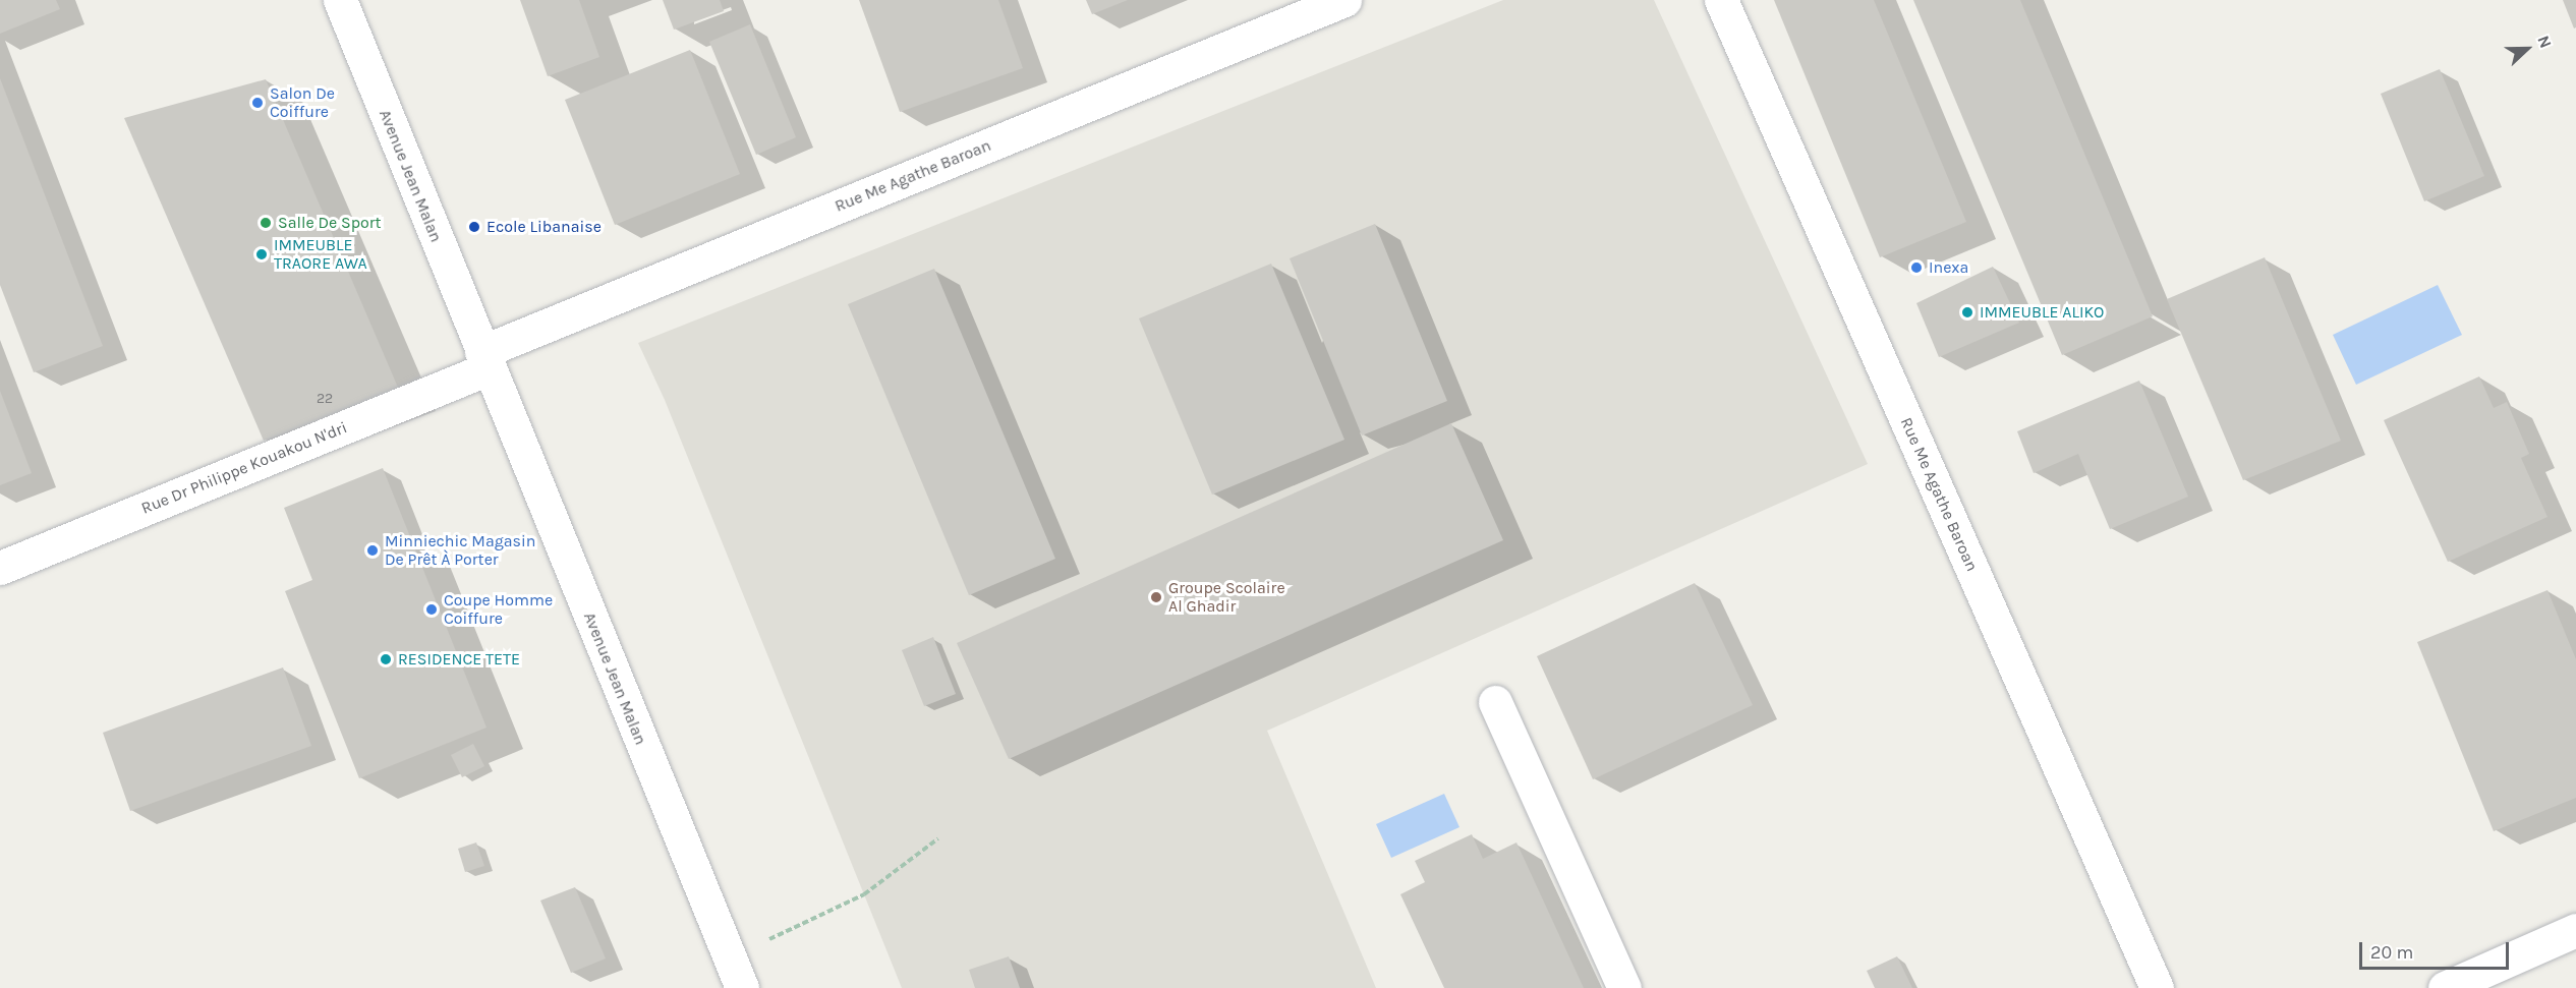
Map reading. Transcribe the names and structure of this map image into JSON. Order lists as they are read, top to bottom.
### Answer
{
  "streets": {
    "street": ["Avenue Jean Malan", "Rue Me Agathe Baroan", "Rue Dr Philippe Kouakou N'dri"]
  },
  "crossings": [
    ["Avenue Jean Malan", "Rue Me Agathe Baroan"],
    ["Avenue Jean Malan", "Rue Dr Philippe Kouakou N'dri"],
    ["Rue Me Agathe Baroan", "Rue Dr Philippe Kouakou N'dri"]
  ],
  "places": [
    "Salon De Coiffure",
    "Salle De Sport",
    "Ecole Libanaise",
    "IMMEUBLE TRAORE AWA",
    "Inexa",
    "IMMEUBLE ALIKO",
    "Minniechic Magasin De Prêt À Porter",
    "Groupe Scolaire Al Ghadir",
    "Coupe Homme Coiffure",
    "RESIDENCE TETE"
  ],
  "house_numbers": ["22"],
  "scale_bar": "20 m",
  "north": "right"
}
